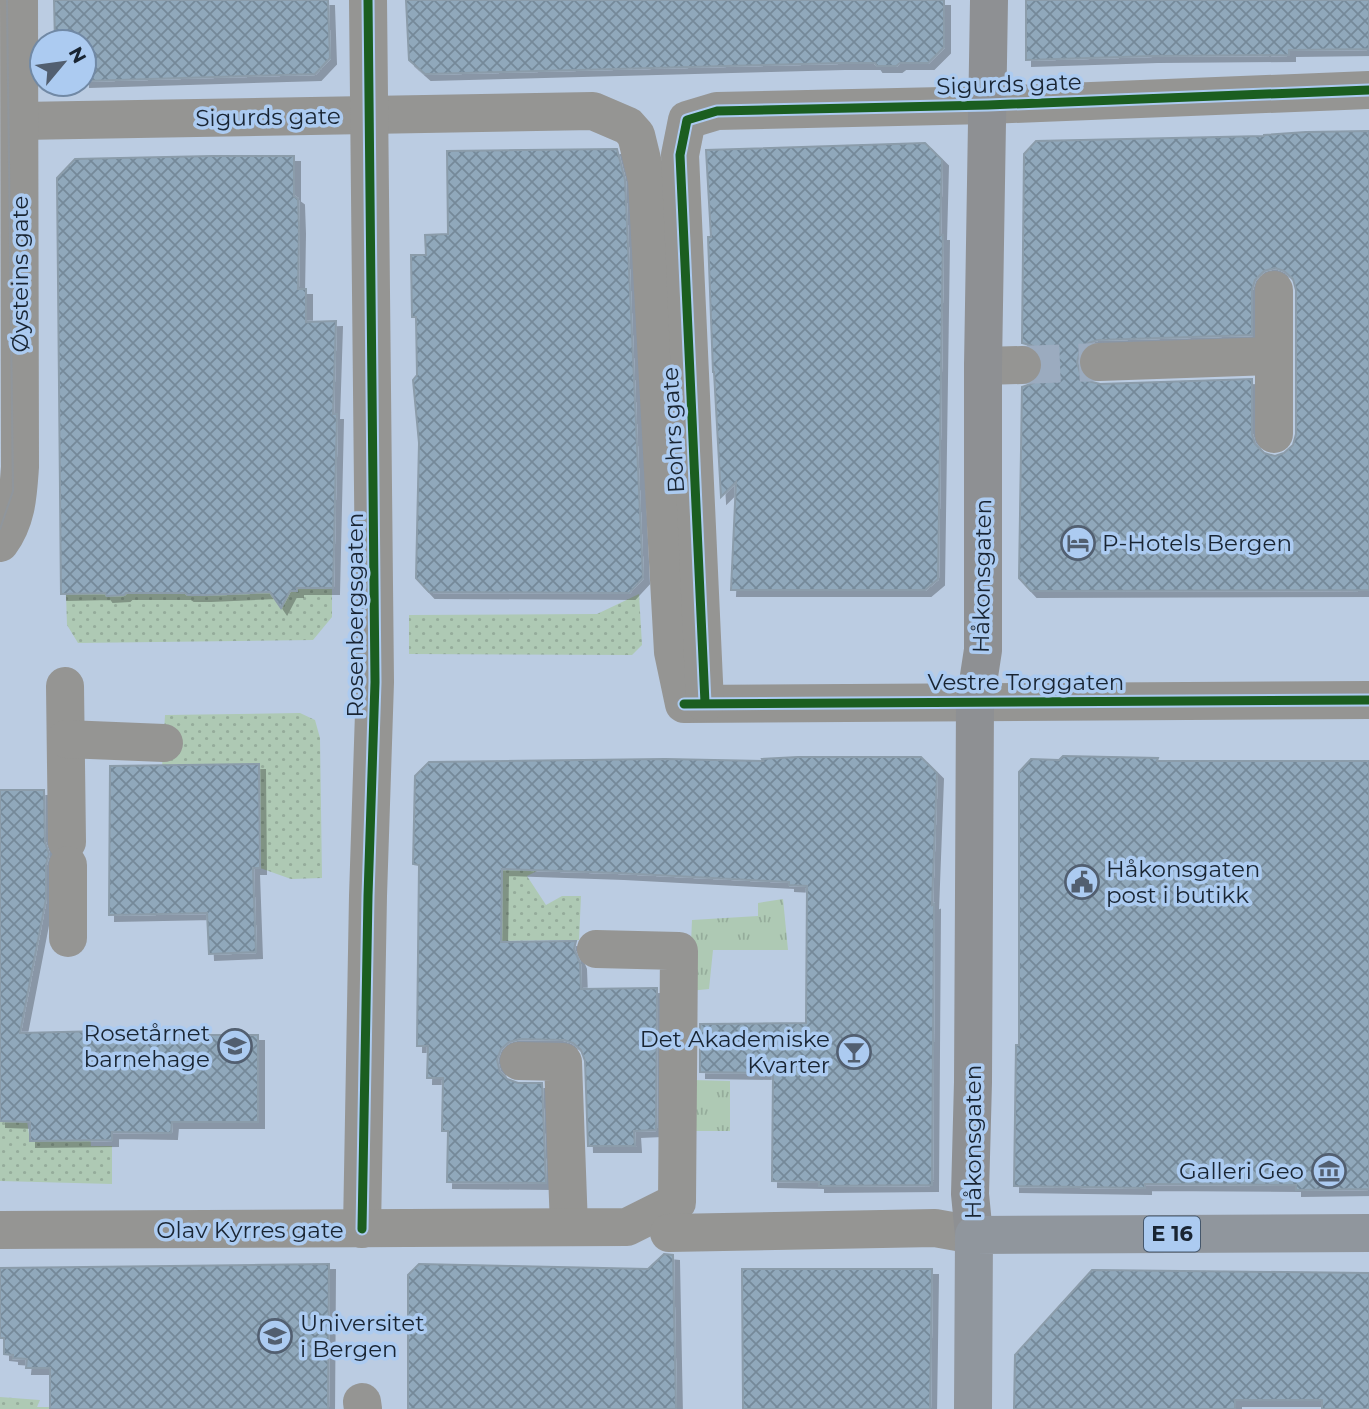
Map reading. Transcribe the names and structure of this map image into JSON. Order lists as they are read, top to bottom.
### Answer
{
  "streets": {
    "highway": ["E 16"],
    "main road": ["Håkonsgaten"],
    "street": [
      "Sigurds gate",
      "Øysteins gate",
      "Bohrs gate",
      "Rosenbergsgaten",
      "Vestre Torggaten",
      "Olav Kyrres gate"
    ]
  },
  "crossings": [
    ["Sigurds gate", "Øysteins gate"],
    ["Sigurds gate", "Bohrs gate"],
    ["Sigurds gate", "Håkonsgaten"],
    ["Sigurds gate", "Rosenbergsgaten"],
    ["Bohrs gate", "Vestre Torggaten"],
    ["Håkonsgaten", "Vestre Torggaten"],
    ["Håkonsgaten", "E 16"],
    ["Rosenbergsgaten", "Olav Kyrres gate"]
  ],
  "places": {
    "hotel": ["P-Hotels Bergen"],
    "public building": ["Håkonsgaten post i butikk"],
    "school or university": ["Rosetårnet barnehage", "Universitet i Bergen"],
    "bar": ["Det Akademiske Kvarter"],
    "museum": ["Galleri Geo"]
  },
  "north": "top right"
}
